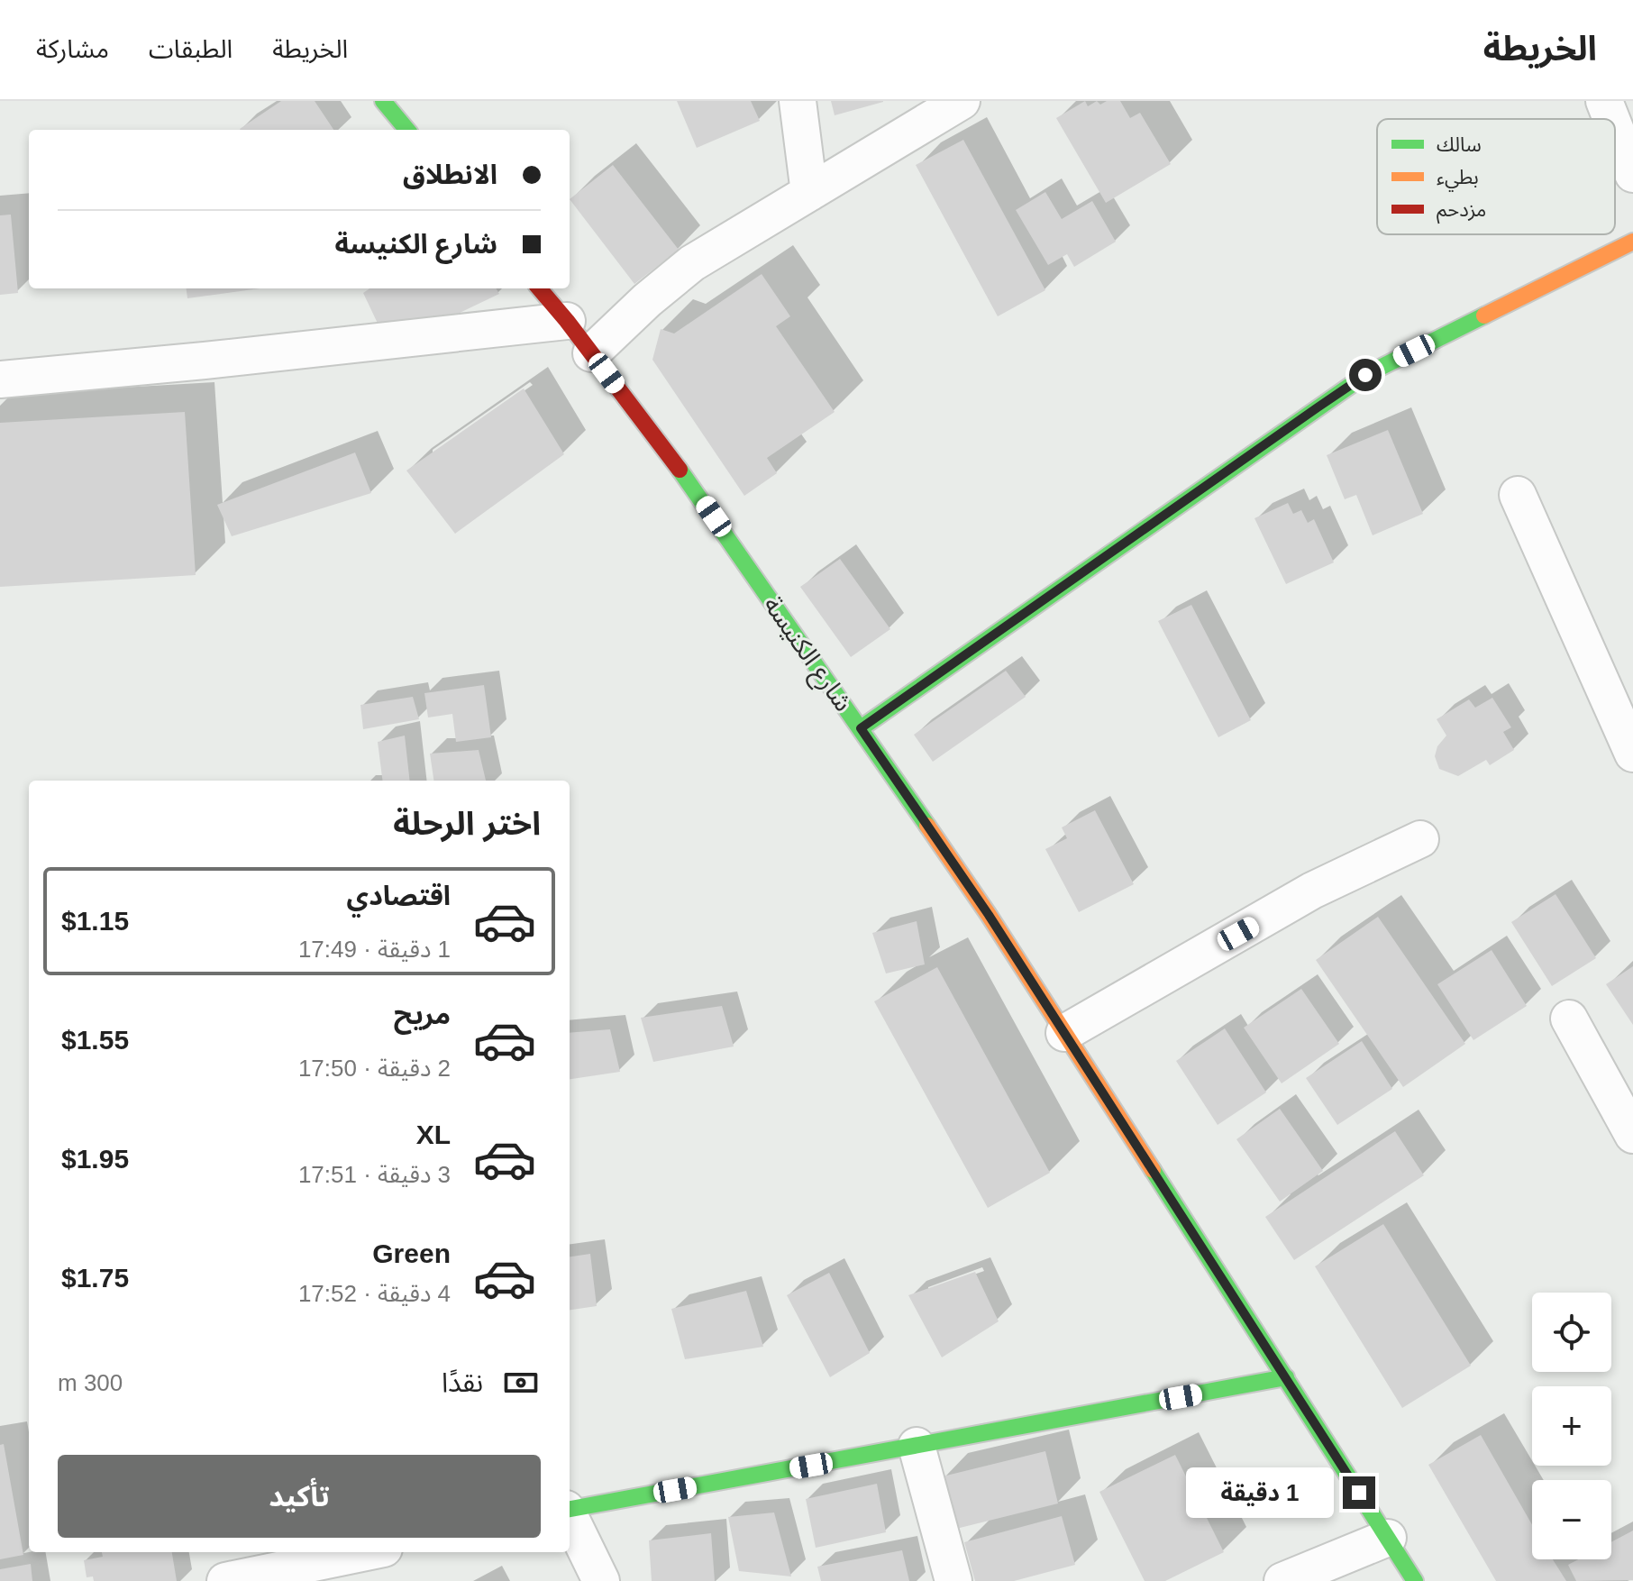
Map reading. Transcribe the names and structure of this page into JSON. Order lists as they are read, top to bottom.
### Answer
{
  "streets": {
    "street": ["شارع الكنيسة"]
  },
  "legend": ["سالك", "بطيء", "مزدحم"],
  "page": {
    "header": "الخريطة",
    "nav": ["الخريطة", "الطبقات", "مشاركة"],
    "banner": ["الانطلاق", "شارع الكنيسة"],
    "heading": "اختر الرحلة",
    "list": [
      {
        "name": "اقتصادي",
        "note": "1 دقيقة · 17:49",
        "value": "$1.15"
      },
      {
        "name": "مريح",
        "note": "2 دقيقة · 17:50",
        "value": "$1.55"
      },
      {
        "name": "XL",
        "note": "3 دقيقة · 17:51",
        "value": "$1.95"
      },
      {
        "name": "Green",
        "note": "4 دقيقة · 17:52",
        "value": "$1.75"
      }
    ],
    "map_buttons": ["+", "−"],
    "pay": ["نقدًا", "300 m"],
    "buttons": "تأكيد",
    "bubble": "1 دقيقة"
  }
}
